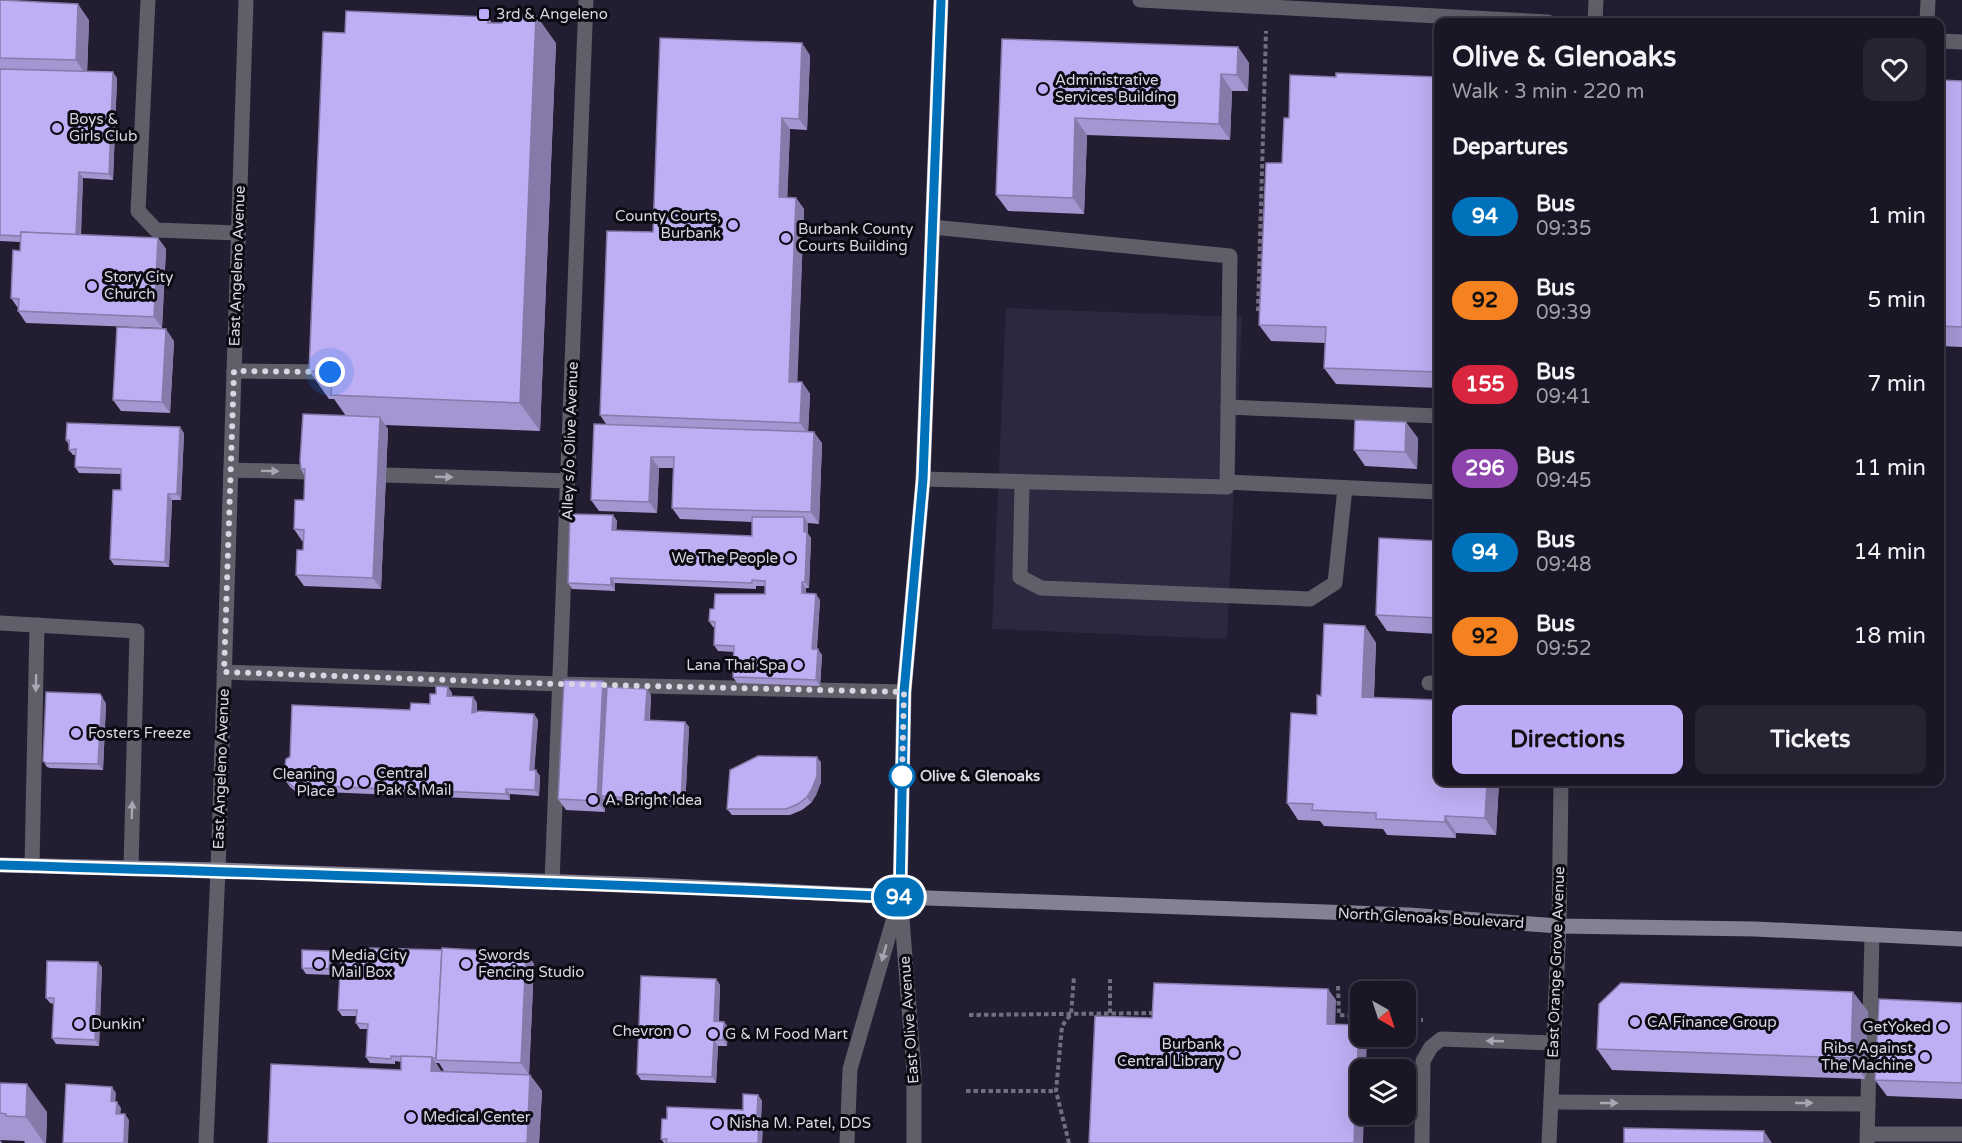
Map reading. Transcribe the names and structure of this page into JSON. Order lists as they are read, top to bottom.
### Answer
{
  "streets": {
    "main road": ["North Glenoaks Boulevard", "East Olive Avenue"],
    "street": ["East Angeleno Avenue", "Alley s/o Olive Avenue", "East Orange Grove Avenue"]
  },
  "crossings": [
    ["East Angeleno Avenue", "North Glenoaks Boulevard"],
    ["Alley s/o Olive Avenue", "North Glenoaks Boulevard"],
    ["North Glenoaks Boulevard", "East Orange Grove Avenue"],
    ["North Glenoaks Boulevard", "East Olive Avenue"]
  ],
  "places": {
    "transit": ["3rd & Angeleno"],
    "other": [
      "Administrative Services Building",
      "Boys & Girls Club",
      "County Courts, Burbank",
      "Burbank County Courts Building",
      "Story City Church",
      "We The People",
      "Lana Thai Spa",
      "Fosters Freeze",
      "Olive & Glenoaks",
      "Central Pak & Mail",
      "Cleaning Place",
      "A. Bright Idea",
      "Media City Mail Box",
      "Swords Fencing Studio",
      "CA Finance Group",
      "Dunkin'",
      "GetYoked",
      "Chevron",
      "G & M Food Mart",
      "Burbank Central Library",
      "Ribs Against The Machine",
      "Medical Center",
      "Nisha M. Patel, DDS"
    ]
  },
  "lines": ["bus line 94"],
  "north": "bottom right",
  "page": {
    "on_map": "94",
    "heading": [
      ["Olive & Glenoaks", "Walk · 3 min · 220 m"],
      "Departures"
    ],
    "list": [
      {
        "mark": "94",
        "name": "Bus",
        "note": "09:35",
        "value": "1 min"
      },
      {
        "mark": "92",
        "name": "Bus",
        "note": "09:39",
        "value": "5 min"
      },
      {
        "mark": "155",
        "name": "Bus",
        "note": "09:41",
        "value": "7 min"
      },
      {
        "mark": "296",
        "name": "Bus",
        "note": "09:45",
        "value": "11 min"
      },
      {
        "mark": "94",
        "name": "Bus",
        "note": "09:48",
        "value": "14 min"
      },
      {
        "mark": "92",
        "name": "Bus",
        "note": "09:52",
        "value": "18 min"
      }
    ],
    "buttons": ["Directions", "Tickets"]
  }
}
